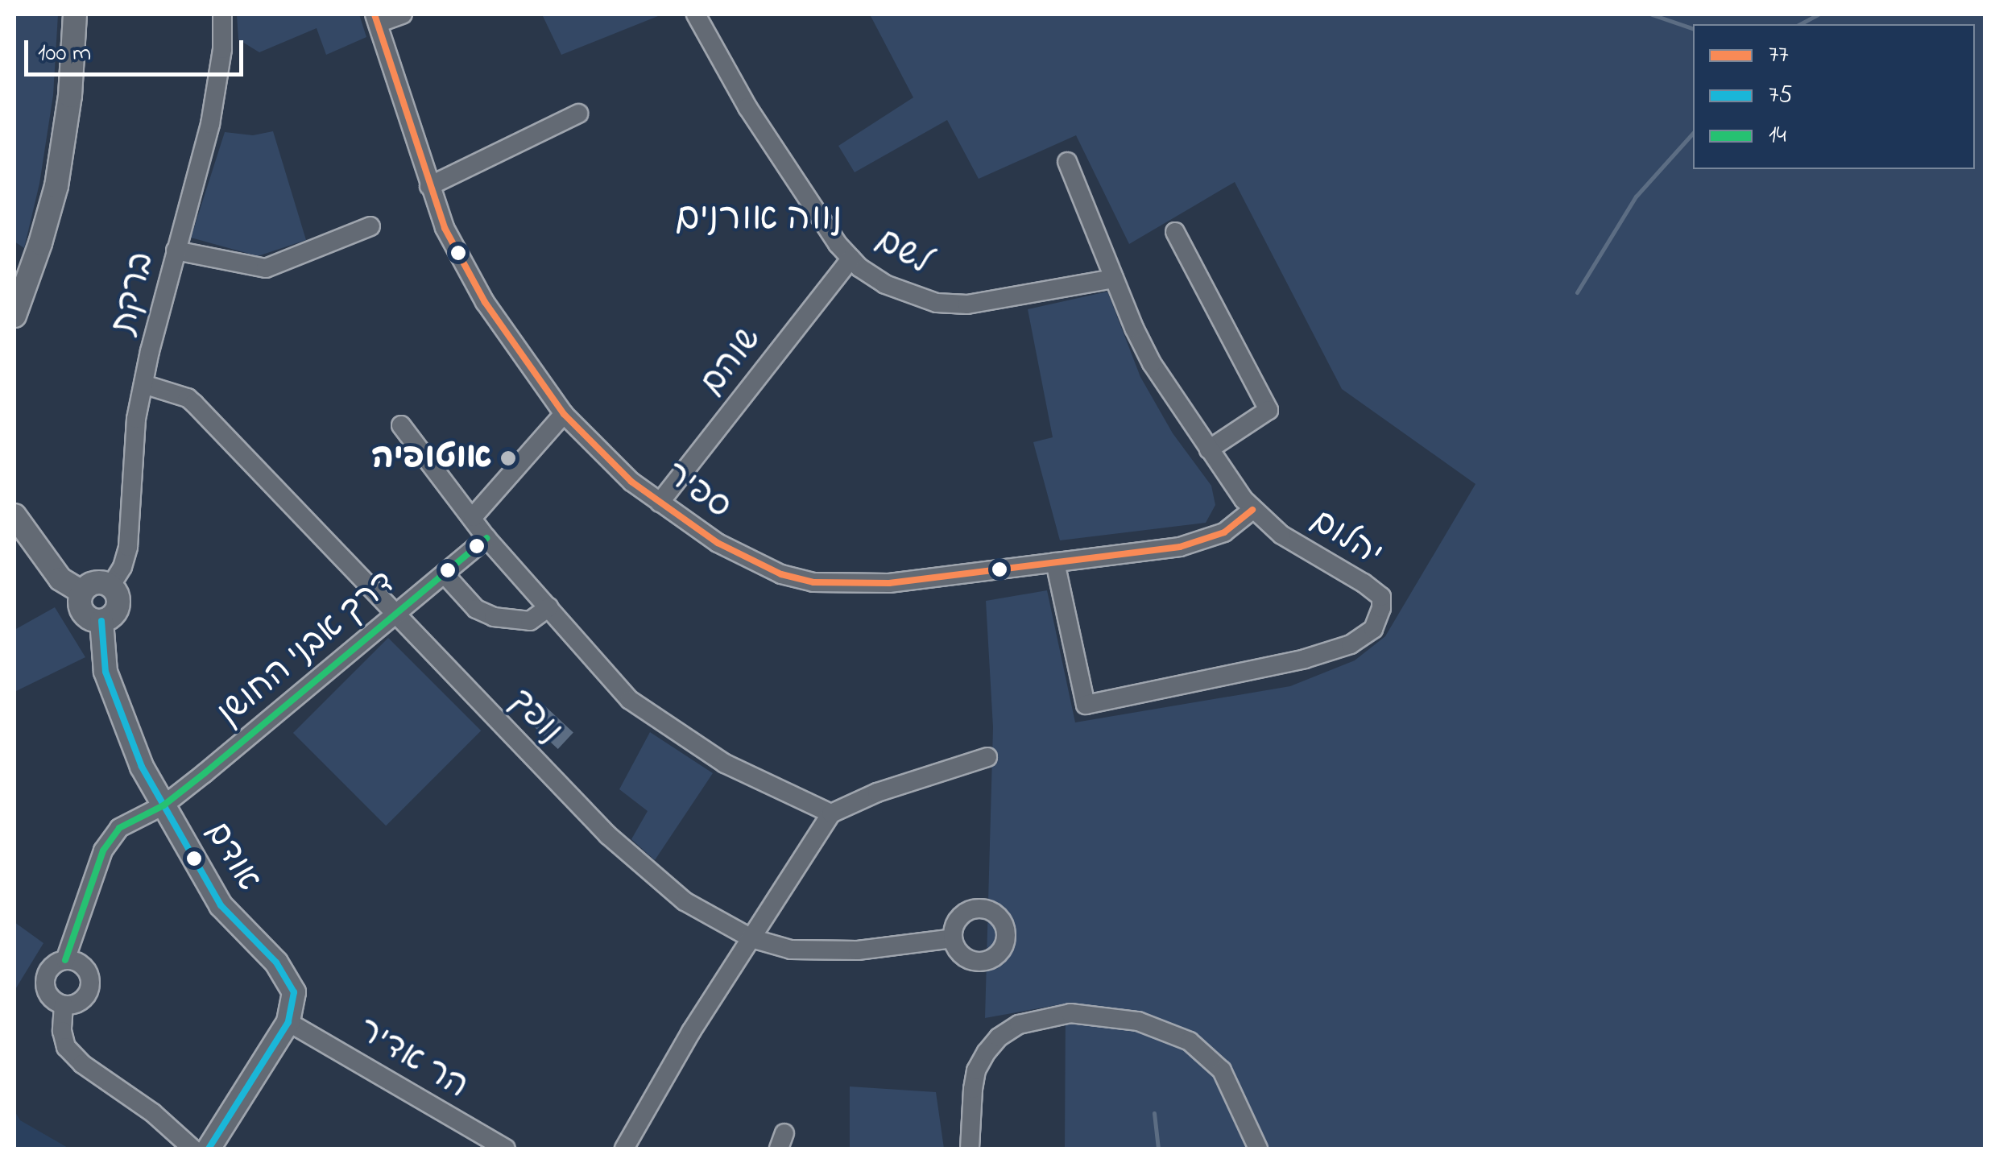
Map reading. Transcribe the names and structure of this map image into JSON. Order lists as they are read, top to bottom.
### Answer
{
  "streets": {
    "street": [
      "לשם",
      "ברקת",
      "שוהם",
      "ספיר",
      "יהלום",
      "דרך אבני החושן",
      "נופך",
      "אודם",
      "הר אדיר"
    ]
  },
  "crossings": [
    ["לשם", "שוהם"],
    ["לשם", "יהלום"],
    ["ברקת", "נופך"],
    ["ברקת", "אודם"],
    ["שוהם", "ספיר"],
    ["ספיר", "יהלום"],
    ["דרך אבני החושן", "נופך"],
    ["דרך אבני החושן", "אודם"],
    ["אודם", "הר אדיר"]
  ],
  "districts": ["נווה אורנים"],
  "places": ["אוטופיה"],
  "lines": ["transit line 77", "transit line 14", "transit line 75"],
  "legend": ["77", "75", "14"],
  "scale_bar": "100 m"
}
